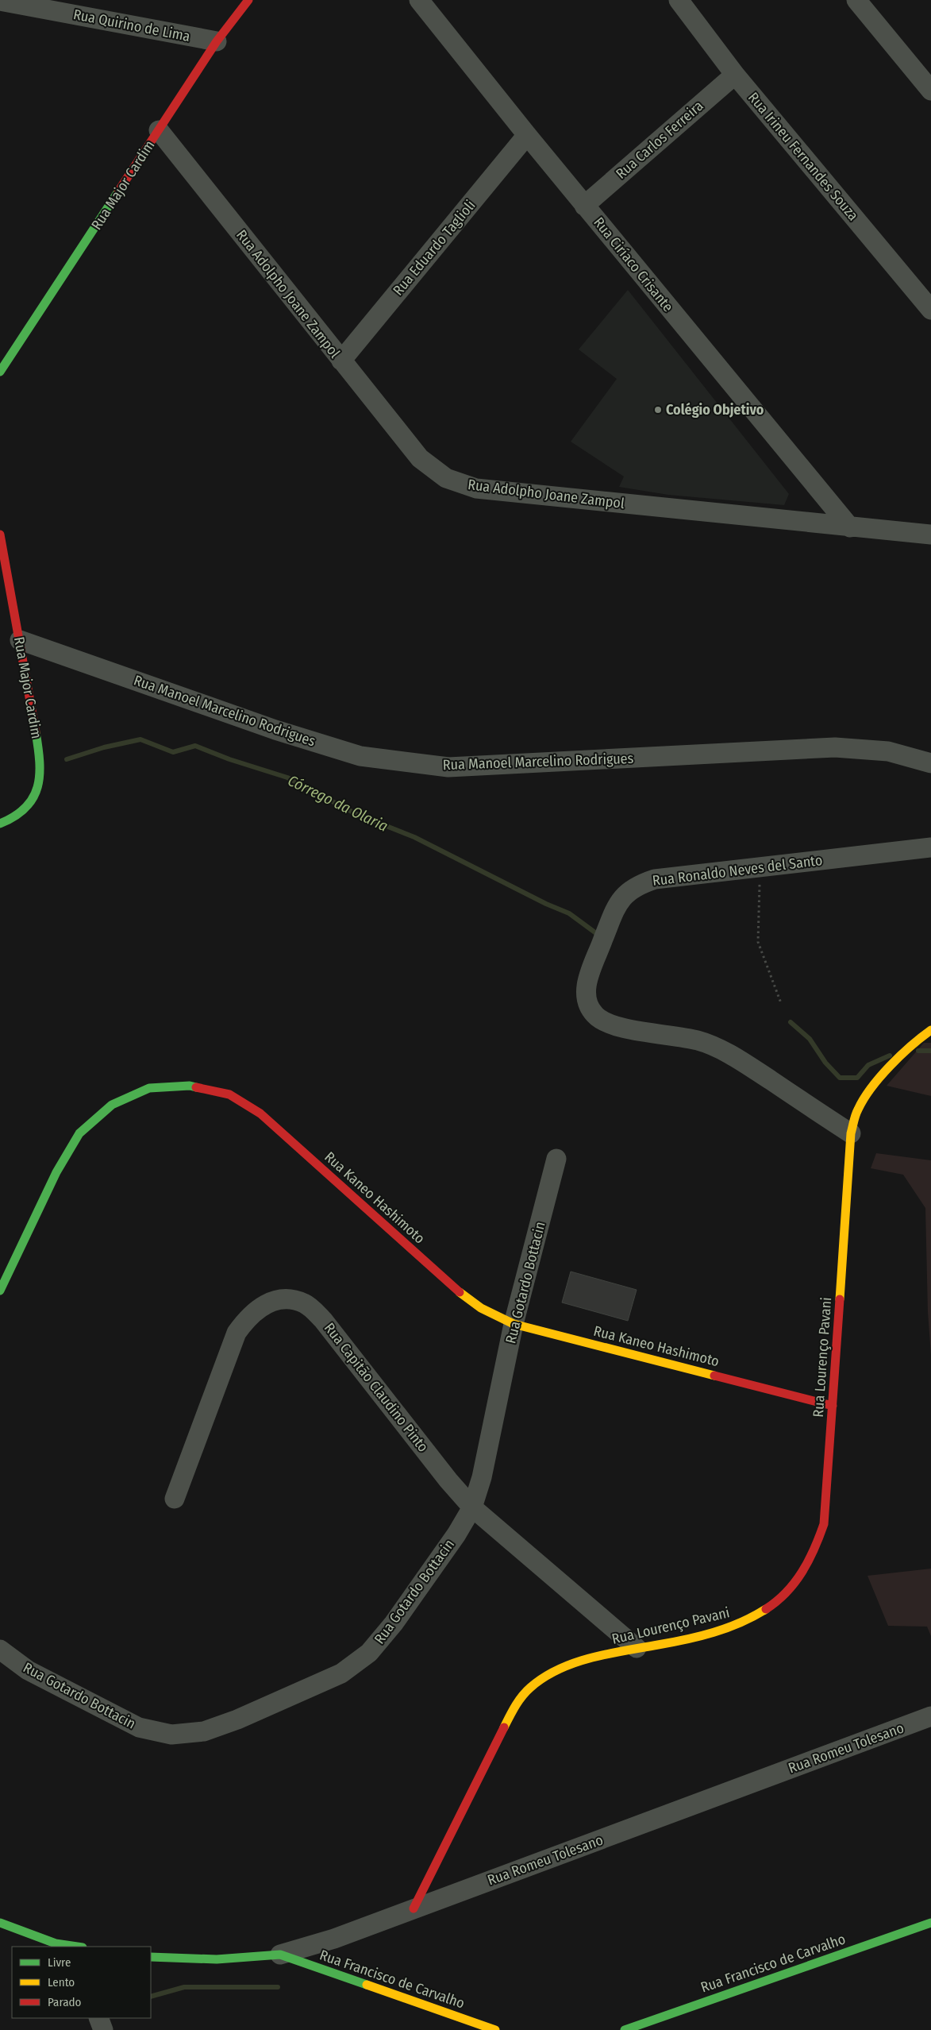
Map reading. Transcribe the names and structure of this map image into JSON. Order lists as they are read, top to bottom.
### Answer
{
  "streets": {
    "street": [
      "Rua Quirino de Lima",
      "Rua Carlos Ferreira",
      "Rua Irineu Fernandes Souza",
      "Rua Major Cardim",
      "Rua Eduardo Taglioli",
      "Rua Ciríaco Crisante",
      "Rua Adolpho Joane Zampol",
      "Rua Manoel Marcelino Rodrigues",
      "Rua Ronaldo Neves del Santo",
      "Rua Kaneo Hashimoto",
      "Rua Gotardo Bottacin",
      "Rua Lourenço Pavani",
      "Rua Capitão Claudino Pinto",
      "Rua Romeu Tolesano",
      "Rua Francisco de Carvalho"
    ]
  },
  "crossings": [
    ["Rua Quirino de Lima", "Rua Major Cardim"],
    ["Rua Carlos Ferreira", "Rua Irineu Fernandes Souza"],
    ["Rua Carlos Ferreira", "Rua Ciríaco Crisante"],
    ["Rua Major Cardim", "Rua Adolpho Joane Zampol"],
    ["Rua Major Cardim", "Rua Manoel Marcelino Rodrigues"],
    ["Rua Eduardo Taglioli", "Rua Ciríaco Crisante"],
    ["Rua Eduardo Taglioli", "Rua Adolpho Joane Zampol"],
    ["Rua Ciríaco Crisante", "Rua Adolpho Joane Zampol"],
    ["Rua Ronaldo Neves del Santo", "Rua Lourenço Pavani"],
    ["Rua Kaneo Hashimoto", "Rua Gotardo Bottacin"],
    ["Rua Kaneo Hashimoto", "Rua Lourenço Pavani"],
    ["Rua Gotardo Bottacin", "Rua Capitão Claudino Pinto"],
    ["Rua Lourenço Pavani", "Rua Capitão Claudino Pinto"],
    ["Rua Lourenço Pavani", "Rua Romeu Tolesano"],
    ["Rua Romeu Tolesano", "Rua Francisco de Carvalho"]
  ],
  "water": ["Córrego da Olaria"],
  "places": ["Colégio Objetivo"],
  "legend": ["Livre", "Lento", "Parado"]
}
